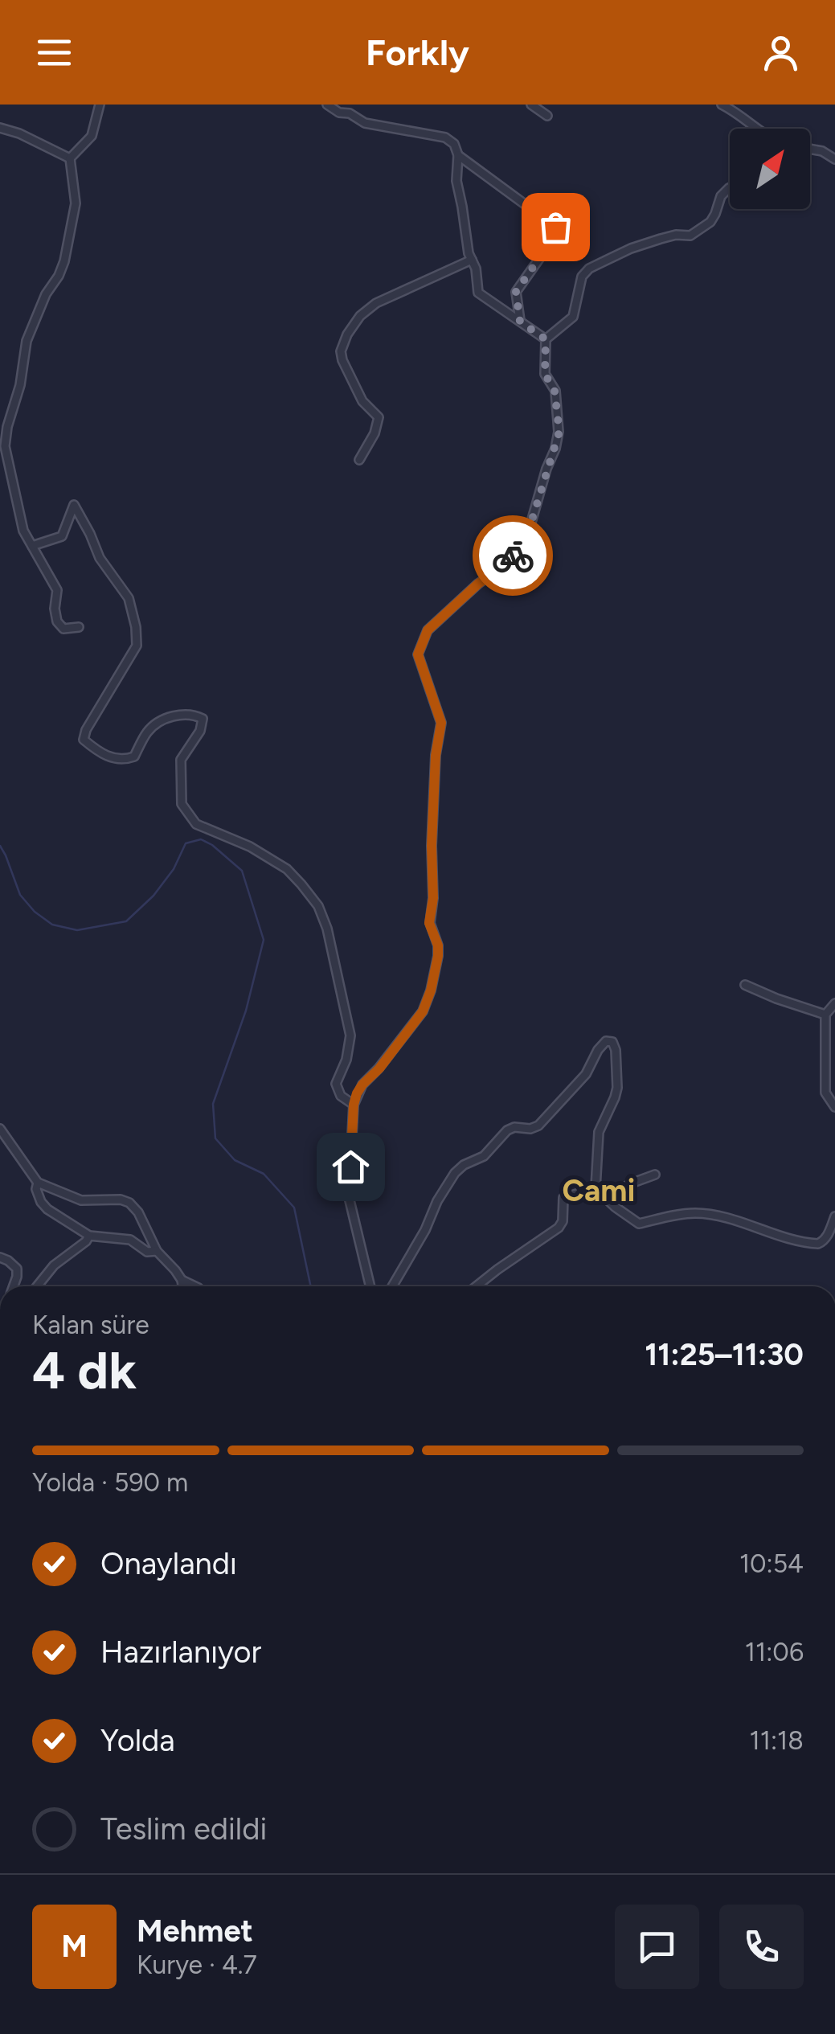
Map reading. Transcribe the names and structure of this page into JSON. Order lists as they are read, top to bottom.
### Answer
{
  "districts": ["Cami"],
  "north": "top right",
  "page": {
    "header": "Forkly",
    "heading": ["4 dk", "Kalan süre", "11:25–11:30"],
    "panel": ["Mehmet", "Kurye · 4.7"],
    "bar": "Yolda · 590 m",
    "list": [
      ["Onaylandı", "10:54"],
      ["Hazırlanıyor", "11:06"],
      ["Yolda", "11:18"],
      "Teslim edildi"
    ],
    "round": "M"
  }
}
